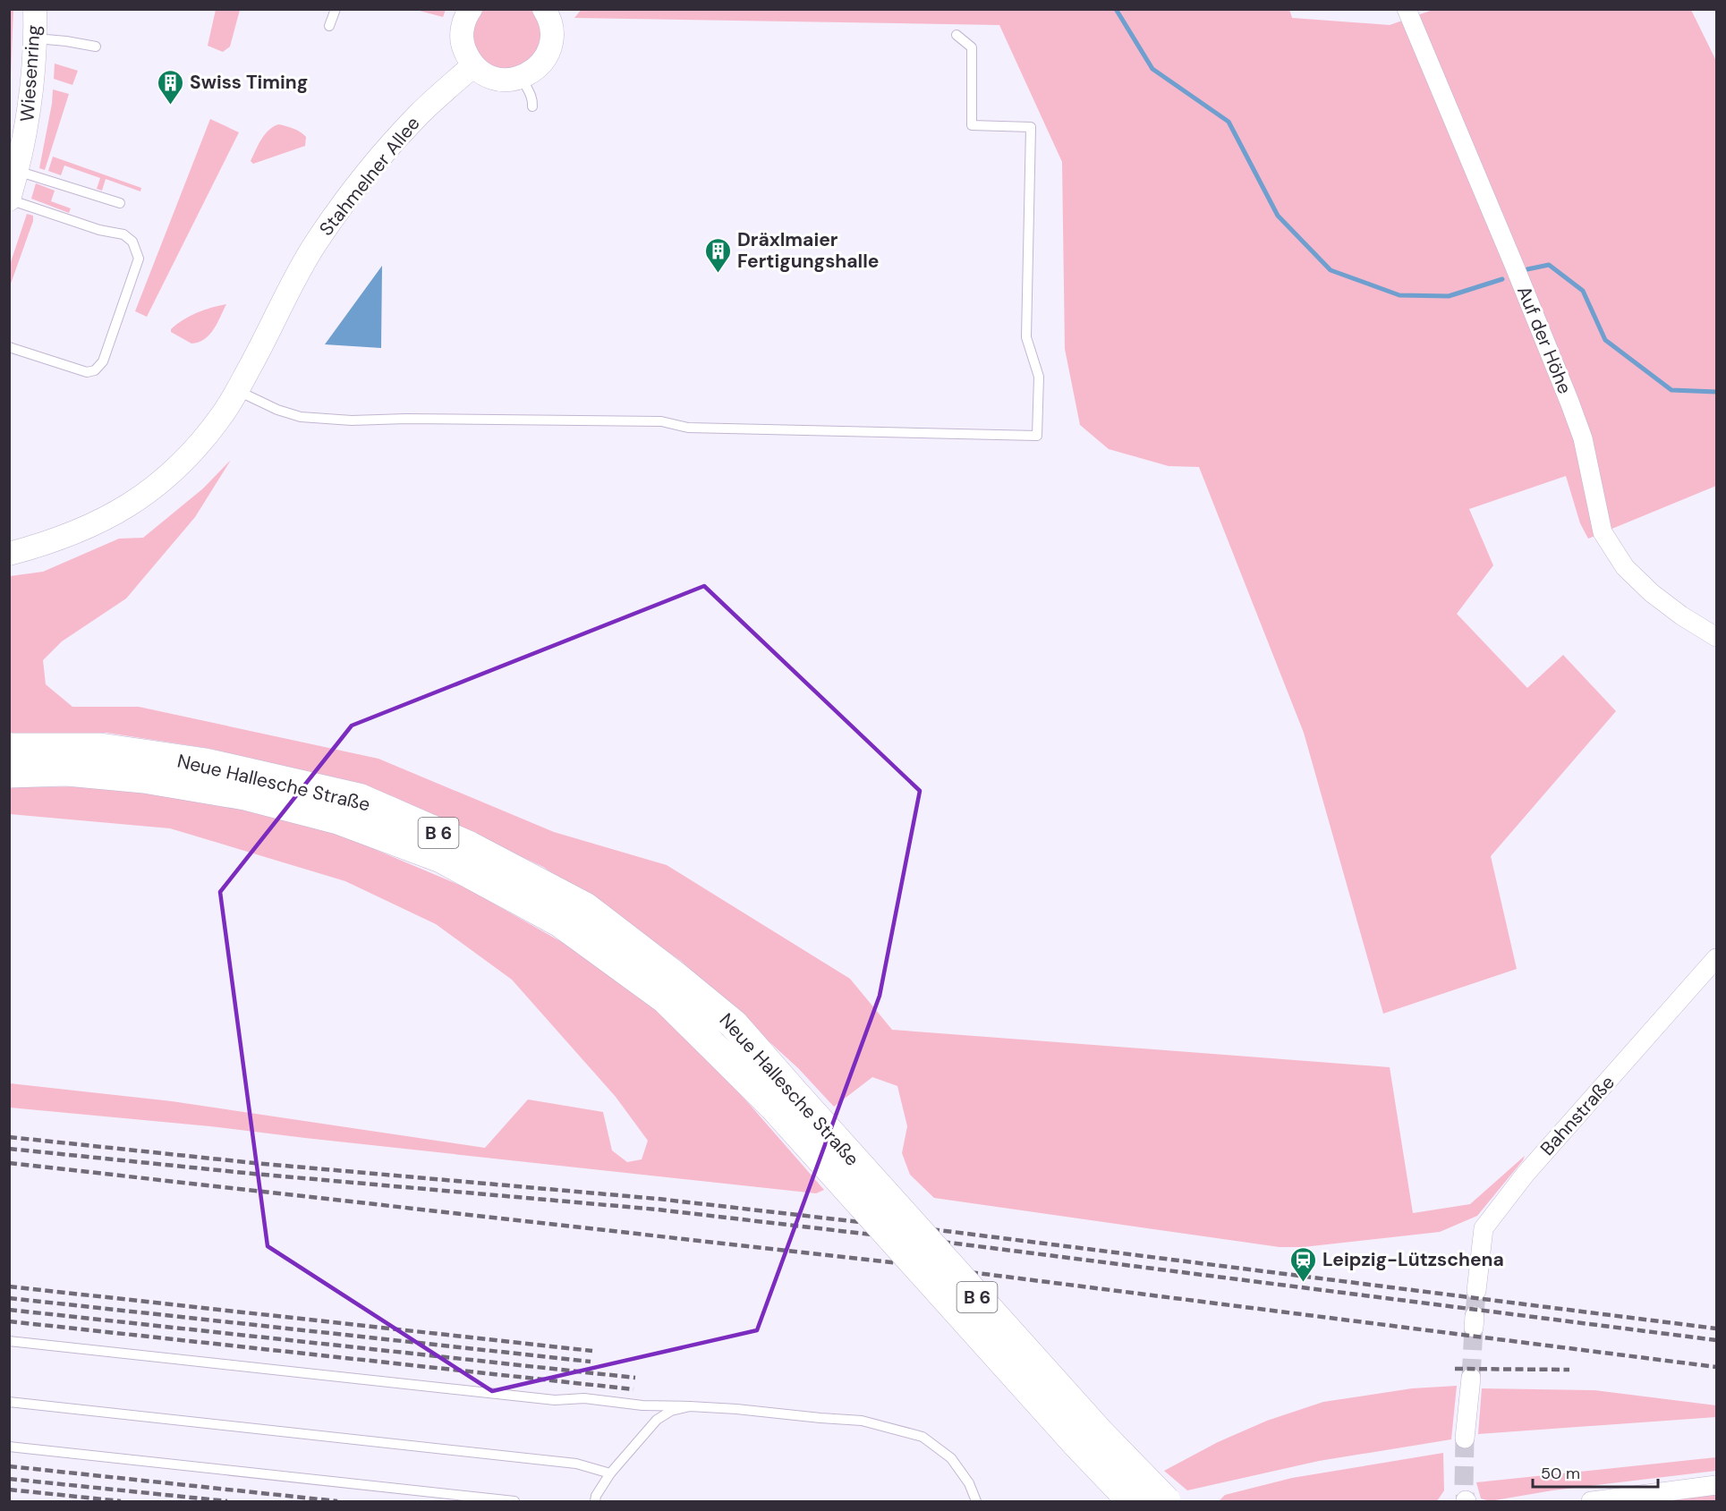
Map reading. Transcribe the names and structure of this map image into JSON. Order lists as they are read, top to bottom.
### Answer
{
  "streets": {
    "main road": ["Neue Hallesche Straße", "B 6"],
    "street": [
      "Wiesenring",
      "Stahmelner Allee",
      "Auf der Höhe",
      "Bahnstraße"
    ]
  },
  "places": {
    "building": ["Swiss Timing", "Dräxlmaier Fertigungshalle"],
    "station": ["Leipzig-Lützschena"]
  },
  "scale_bar": "50 m"
}
